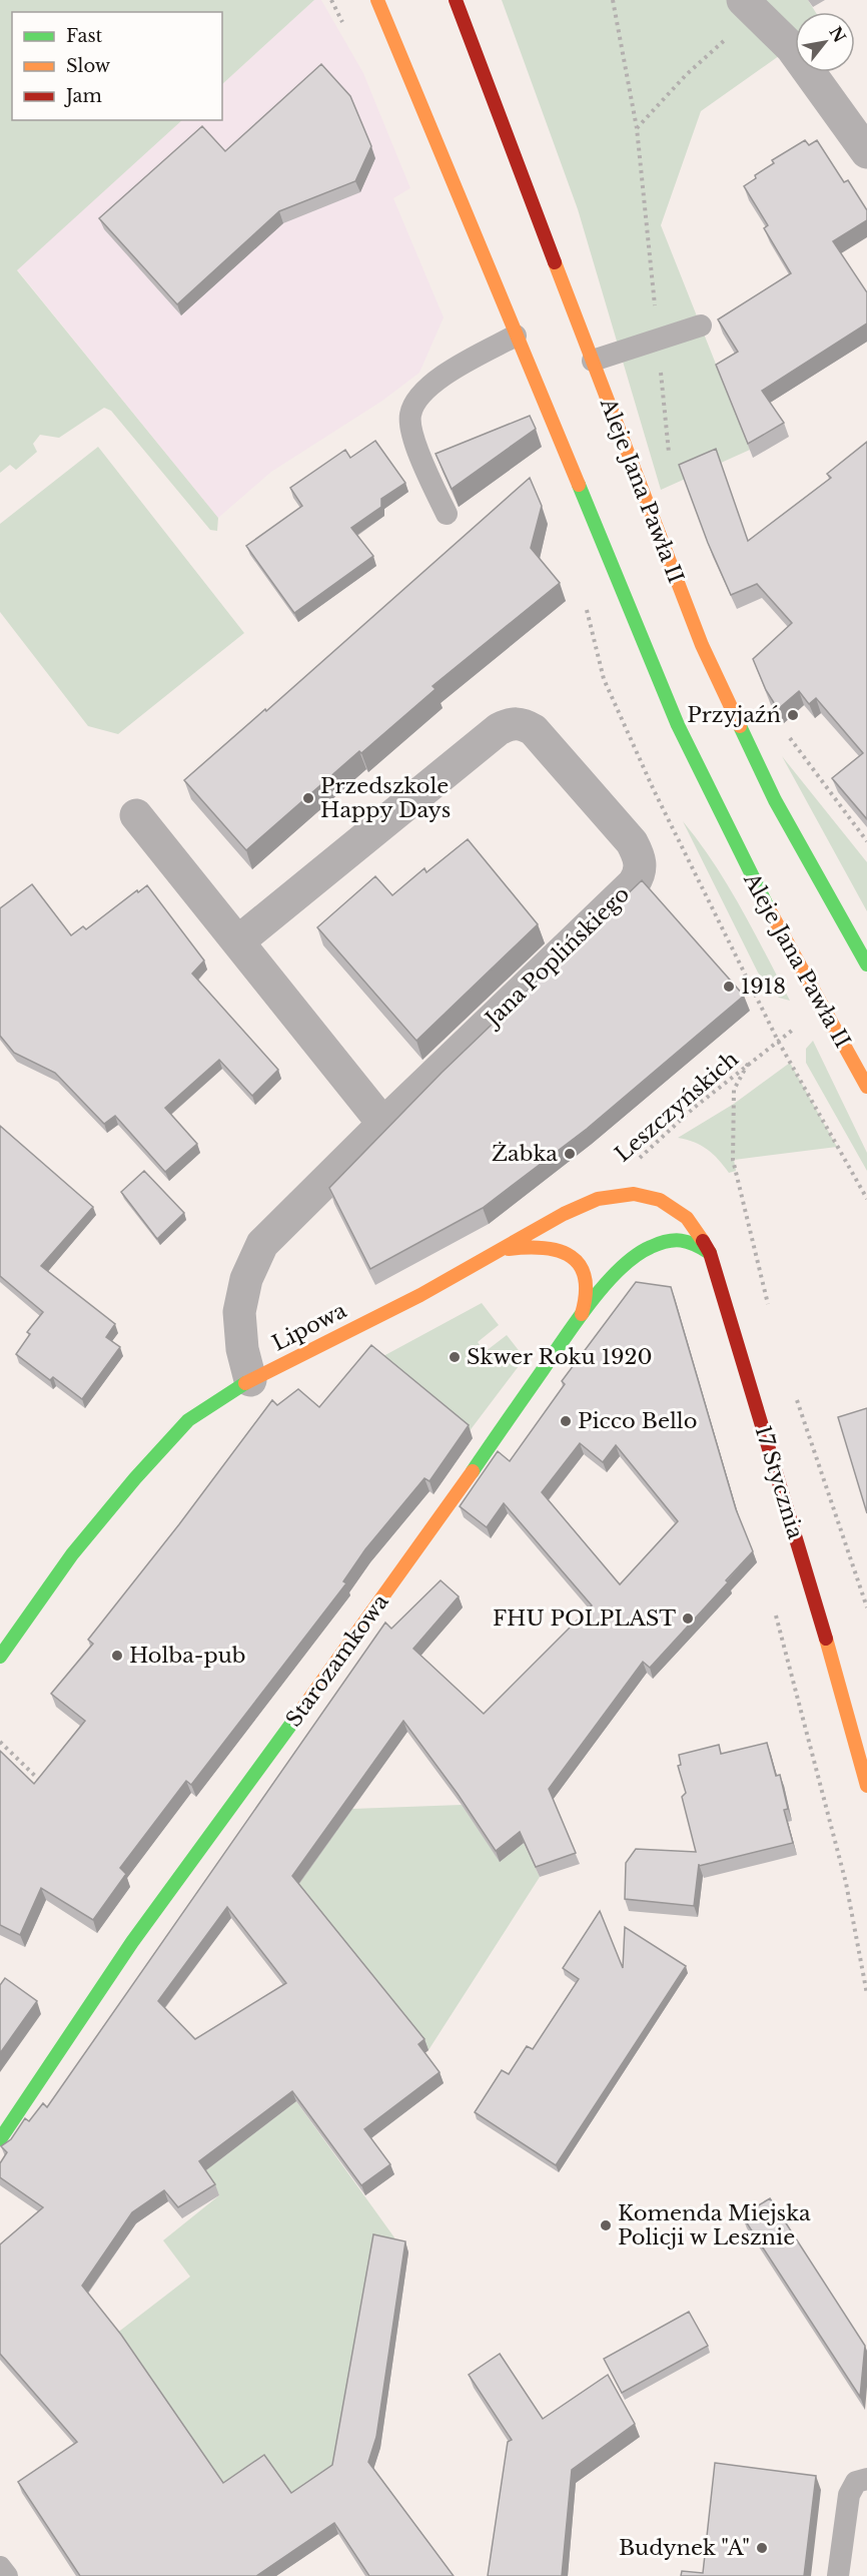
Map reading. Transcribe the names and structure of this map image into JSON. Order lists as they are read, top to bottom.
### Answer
{
  "streets": {
    "street": [
      "Aleje Jana Pawła II",
      "Jana Poplińskiego",
      "Lipowa",
      "17 Stycznia",
      "Starozamkowa"
    ],
    "path": ["Leszczyńskich"]
  },
  "crossings": [
    ["Jana Poplińskiego", "Lipowa"],
    ["Leszczyńskich", "Lipowa"],
    ["Lipowa", "17 Stycznia"],
    ["Lipowa", "Starozamkowa"],
    ["17 Stycznia", "Starozamkowa"]
  ],
  "places": [
    "Przyjaźń",
    "Przedszkole Happy Days",
    "1918",
    "Żabka",
    "Skwer Roku 1920",
    "Picco Bello",
    "FHU POLPLAST",
    "Holba-pub",
    "Komenda Miejska Policji w Lesznie",
    "Budynek \"A\""
  ],
  "legend": ["Fast", "Slow", "Jam"],
  "north": "top right"
}
